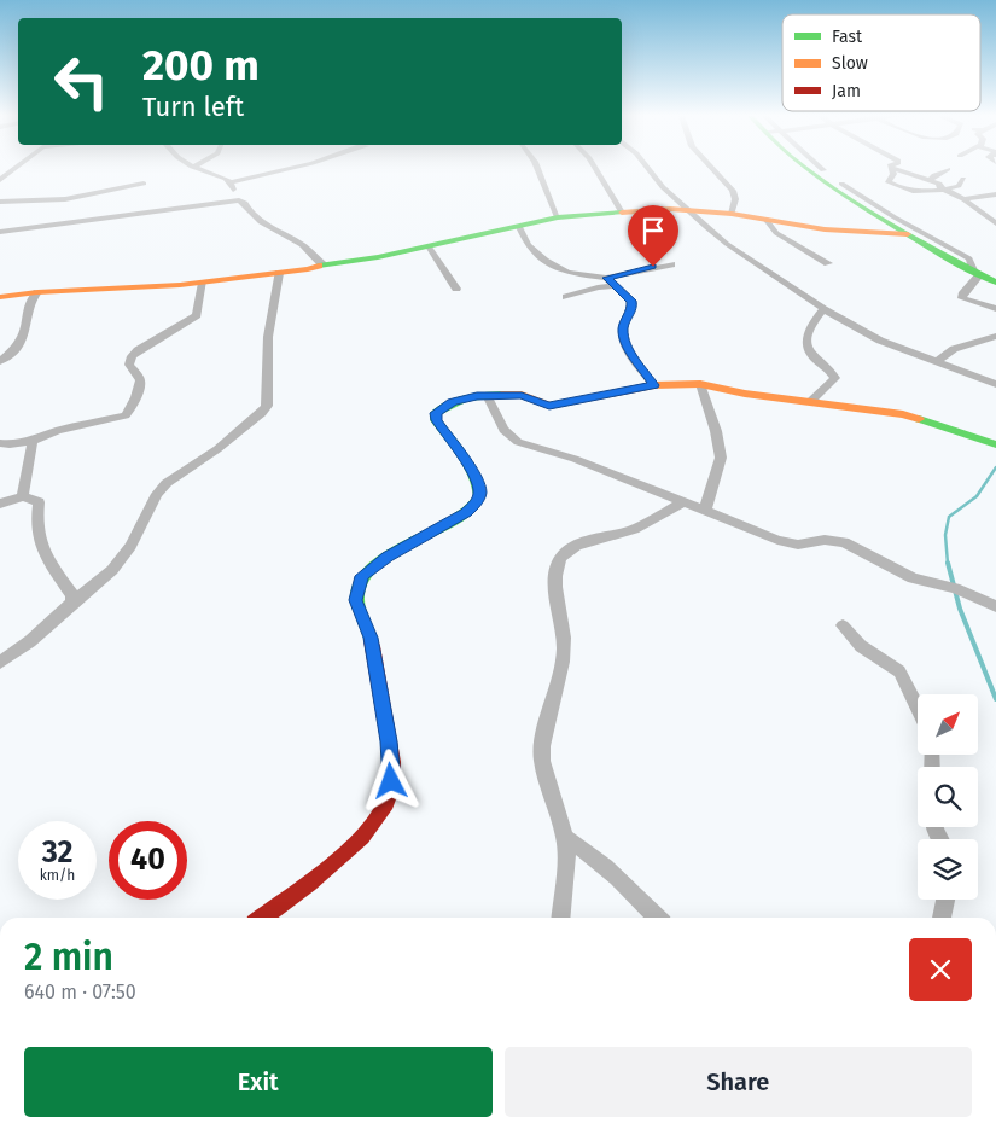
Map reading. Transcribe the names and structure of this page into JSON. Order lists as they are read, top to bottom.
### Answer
{
  "legend": ["Fast", "Slow", "Jam"],
  "north": "top right",
  "page": {
    "turn": ["200 m", "Turn left"],
    "speed": "32 km/h",
    "limit": "40",
    "heading": ["2 min", "640 m · 07:50"],
    "buttons": ["Exit", "Share"]
  }
}
